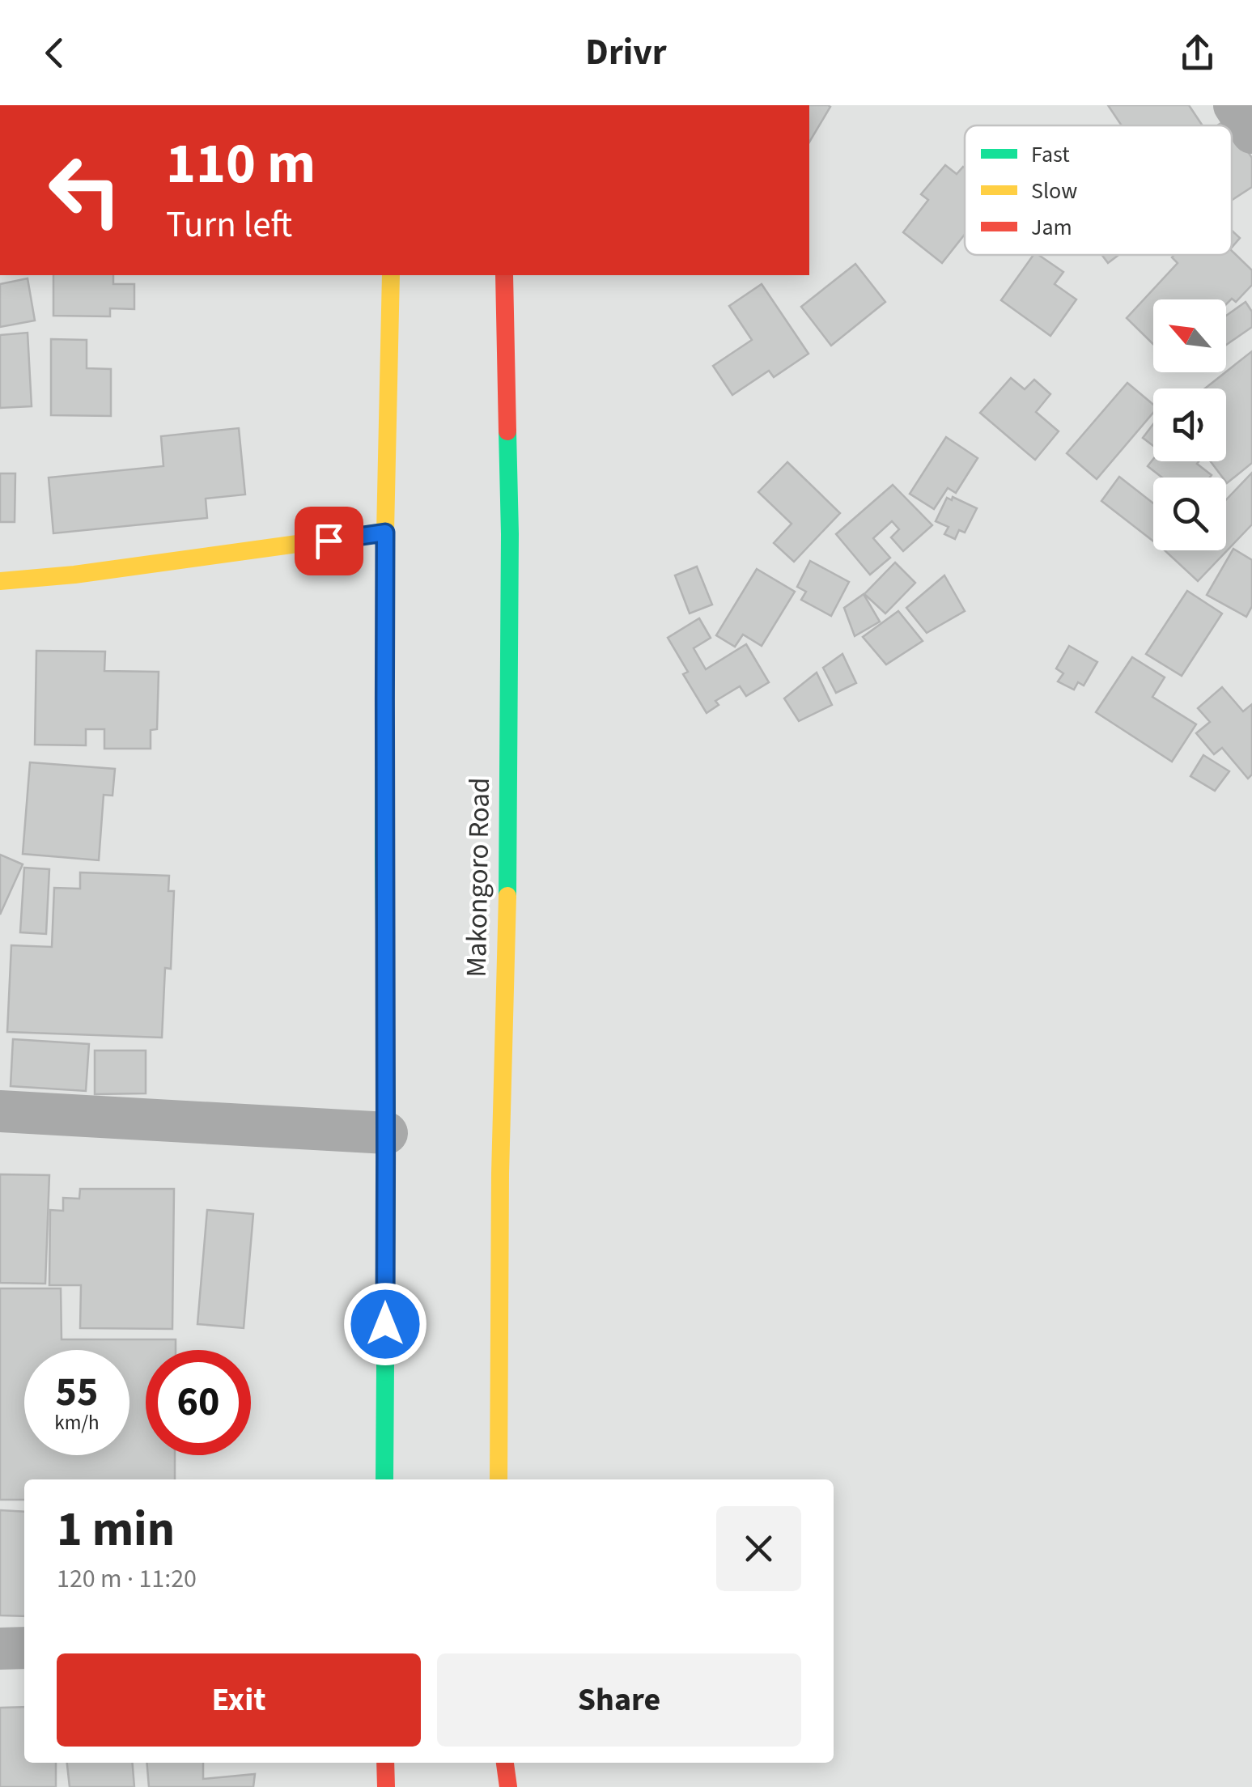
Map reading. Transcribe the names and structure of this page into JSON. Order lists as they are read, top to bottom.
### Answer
{
  "streets": {
    "main road": ["Makongoro Road"]
  },
  "legend": ["Fast", "Slow", "Jam"],
  "north": "top left",
  "page": {
    "header": "Drivr",
    "turn": ["110 m", "Turn left"],
    "speed": "55 km/h",
    "limit": "60",
    "heading": ["1 min", "120 m · 11:20"],
    "buttons": ["Exit", "Share"]
  }
}
